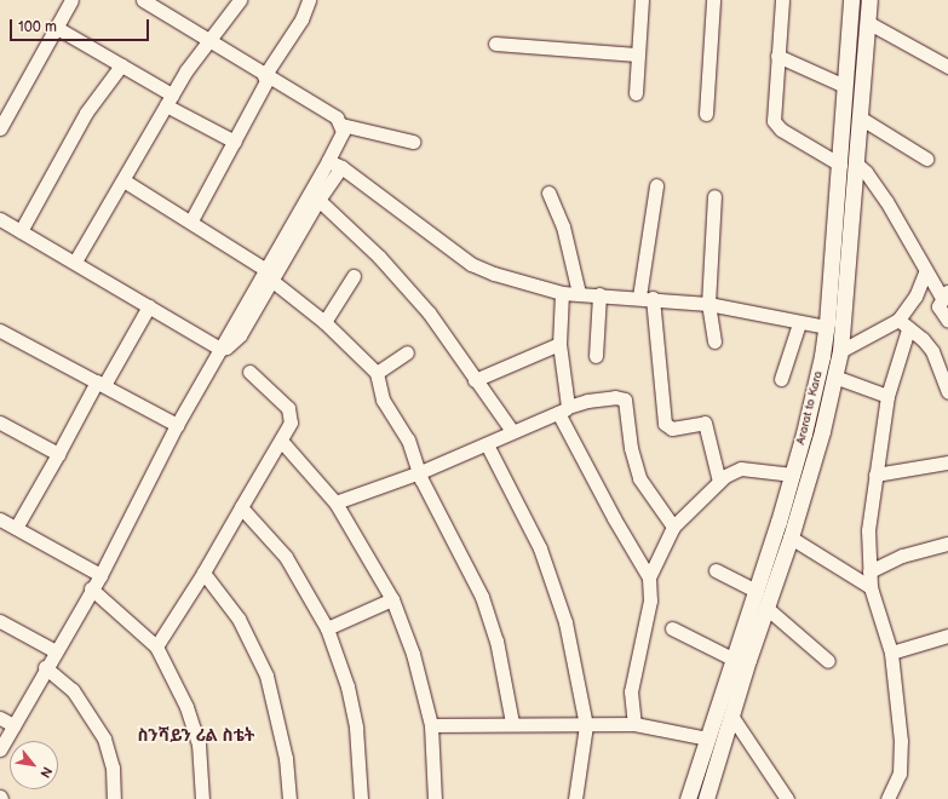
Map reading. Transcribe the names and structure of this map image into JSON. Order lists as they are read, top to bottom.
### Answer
{
  "streets": {
    "main road": ["Ararat to Kara"]
  },
  "districts": ["ስንሻይን ሪል ስቴት"],
  "scale_bar": "100 m",
  "north": "bottom right"
}
